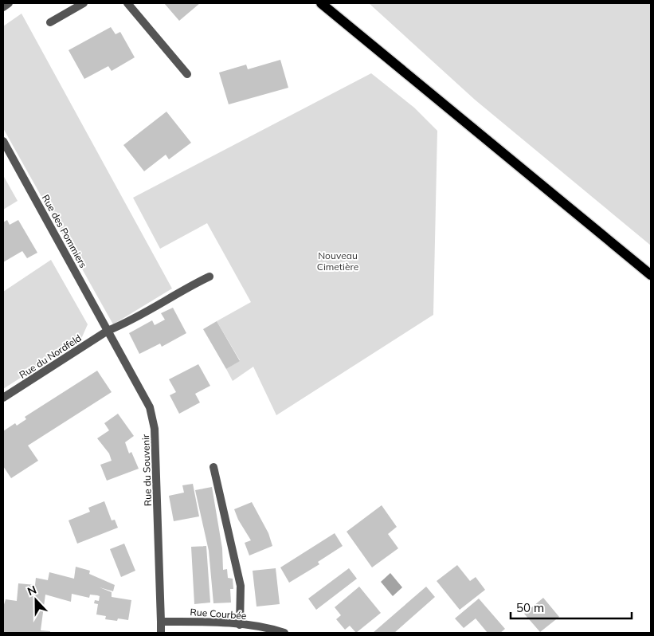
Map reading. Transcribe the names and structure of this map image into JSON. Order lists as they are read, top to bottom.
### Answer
{
  "streets": {
    "street": [
      "Rue des Pommiers",
      "Rue du Nordfeld",
      "Rue du Souvenir",
      "Rue Courbée"
    ]
  },
  "crossings": [
    ["Rue des Pommiers", "Rue du Nordfeld"],
    ["Rue des Pommiers", "Rue du Souvenir"],
    ["Rue du Nordfeld", "Rue du Souvenir"],
    ["Rue du Souvenir", "Rue Courbée"]
  ],
  "parks": ["Nouveau Cimetière"],
  "scale_bar": "50 m",
  "north": "top"
}
